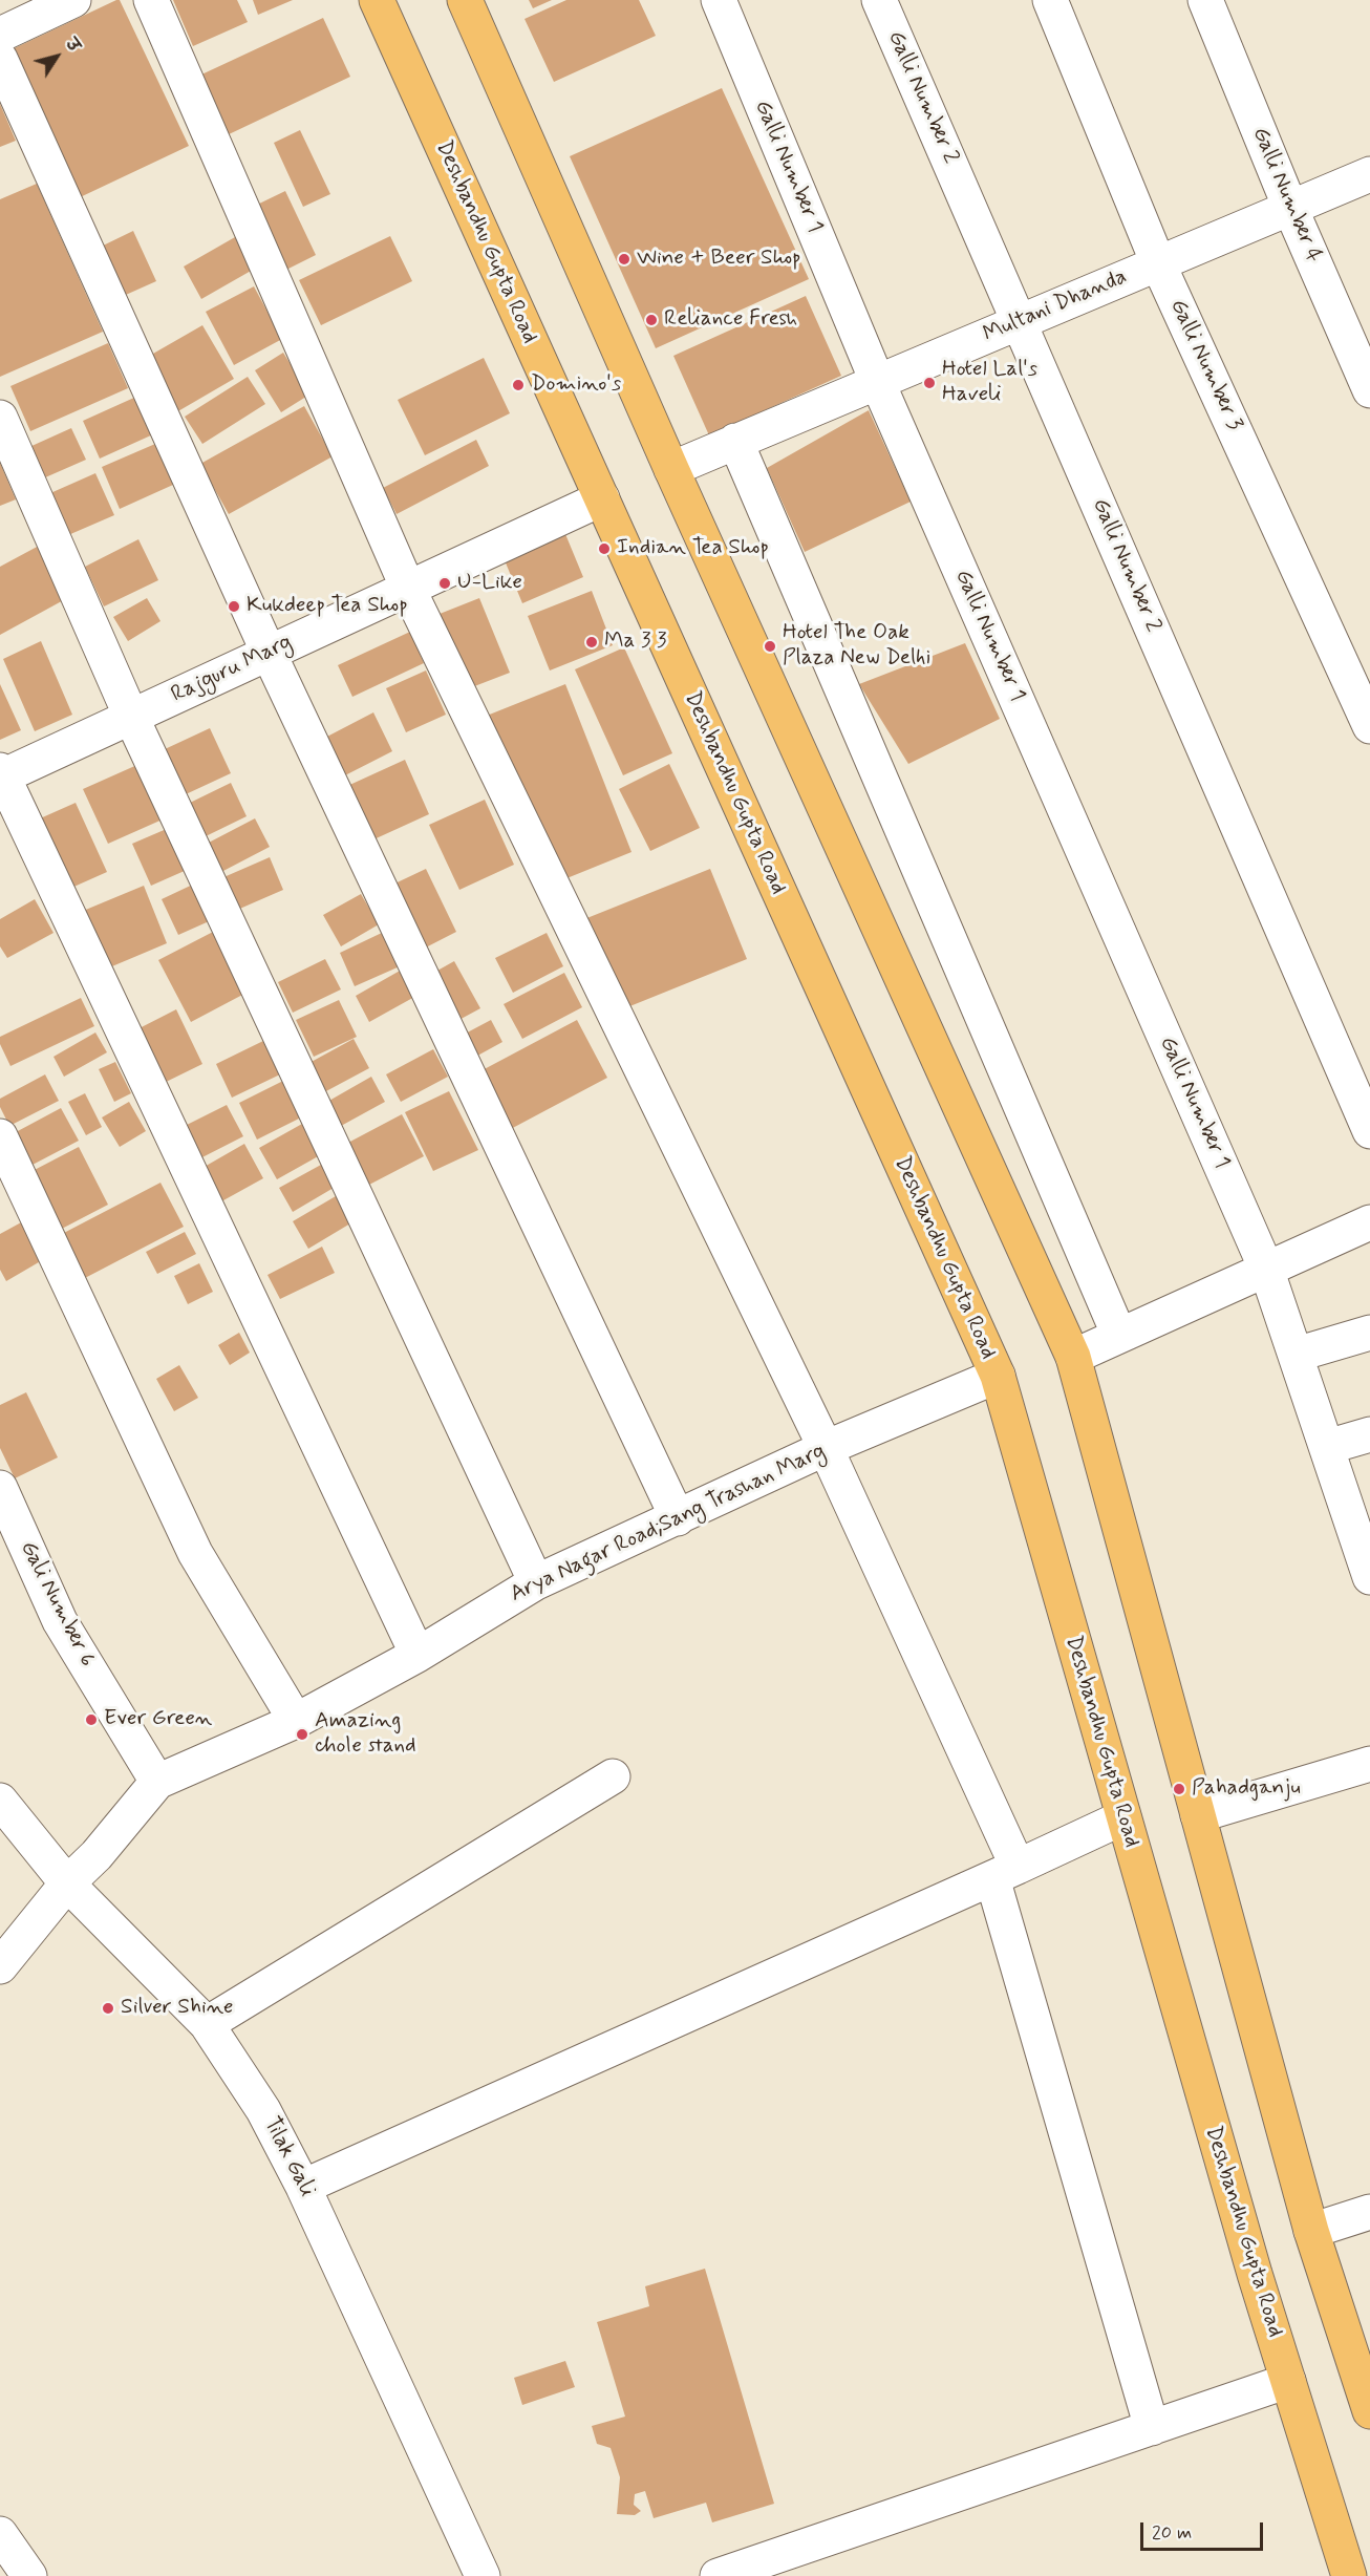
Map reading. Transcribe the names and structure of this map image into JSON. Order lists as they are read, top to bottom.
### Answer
{
  "streets": {
    "main road": ["Deshbandhu Gupta Road"],
    "street": [
      "Galli Number 2",
      "Galli Number 1",
      "Galli Number 4",
      "Multani Dhanda",
      "Galli Number 3",
      "Rajguru Marg",
      "Arya Nagar Road;Sang Trashan Marg",
      "Gali Number 6",
      "Tilak Gali"
    ]
  },
  "crossings": [
    ["Galli Number 2", "Multani Dhanda"],
    ["Galli Number 1", "Multani Dhanda"],
    ["Galli Number 4", "Multani Dhanda"],
    ["Deshbandhu Gupta Road", "Rajguru Marg"],
    ["Deshbandhu Gupta Road", "Arya Nagar Road;Sang Trashan Marg"],
    ["Multani Dhanda", "Galli Number 3"],
    ["Arya Nagar Road;Sang Trashan Marg", "Gali Number 6"],
    ["Arya Nagar Road;Sang Trashan Marg", "Tilak Gali"]
  ],
  "places": [
    "Wine + Beer Shop",
    "Reliance Fresh",
    "Hotel Lal's Haveli",
    "Domino's",
    "Indian Tea Shop",
    "U-Like",
    "Kukdeep Tea Shop",
    "Ma 3 3",
    "Hotel The Oak Plaza New Delhi",
    "Ever Green",
    "Amazing chole stand",
    "Pahadganju",
    "Silver Shine"
  ],
  "scale_bar": "20 m",
  "north": "top right"
}
